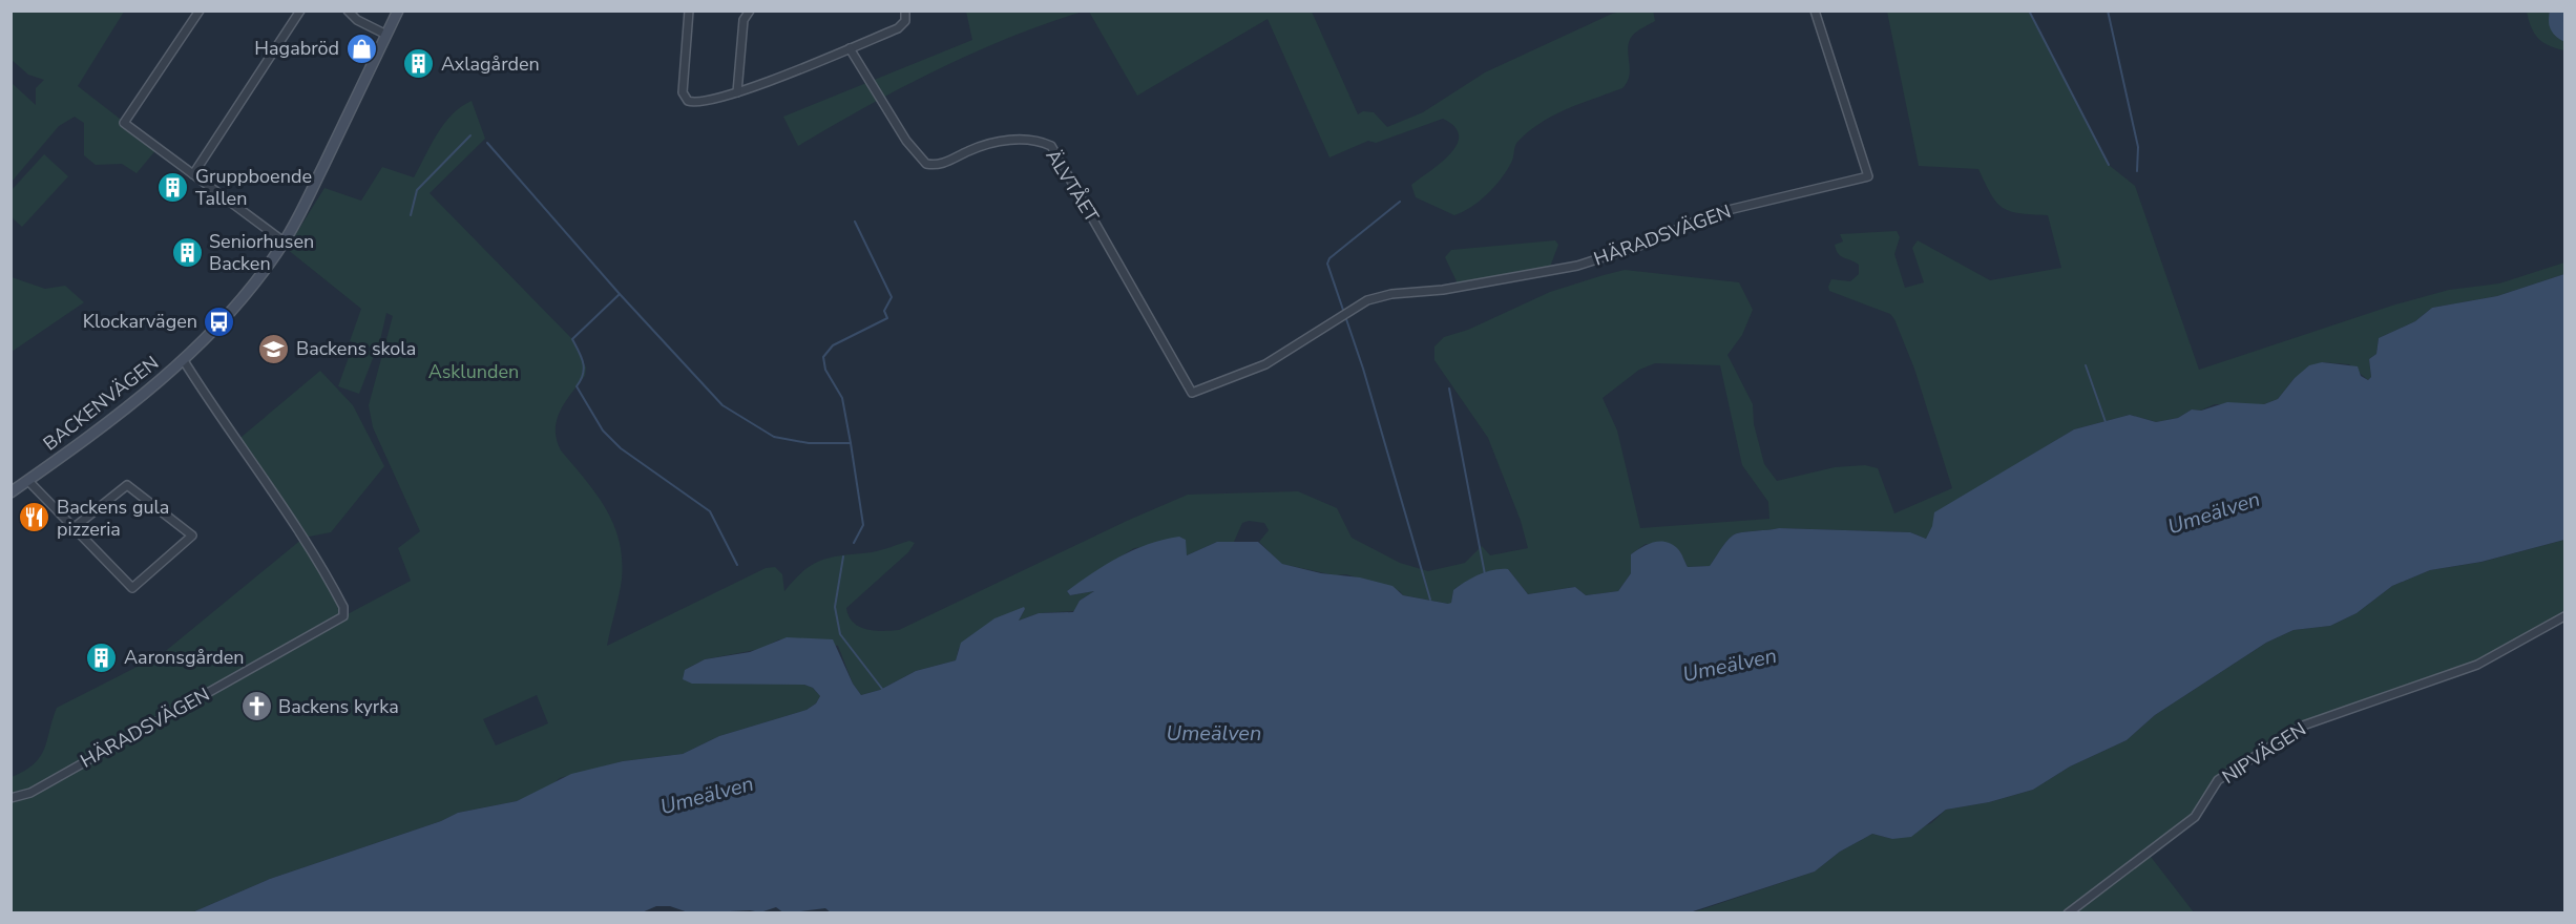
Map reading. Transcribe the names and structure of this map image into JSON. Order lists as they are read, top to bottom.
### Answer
{
  "streets": {
    "street": [
      "ÄLVTÅET",
      "HÄRADSVÄGEN",
      "BACKENVÄGEN",
      "NIPVÄGEN"
    ]
  },
  "crossings": [
    ["ÄLVTÅET", "HÄRADSVÄGEN"],
    ["HÄRADSVÄGEN", "BACKENVÄGEN"]
  ],
  "water": ["Umeälven"],
  "parks": ["Asklunden"],
  "places": {
    "shop": ["Hagabröd"],
    "building": [
      "Axlagården",
      "Gruppboende Tallen",
      "Seniorhusen Backen",
      "Aaronsgården"
    ],
    "bus stop": ["Klockarvägen"],
    "school or university": ["Backens skola"],
    "restaurant": ["Backens gula pizzeria"],
    "church": ["Backens kyrka"]
  }
}
